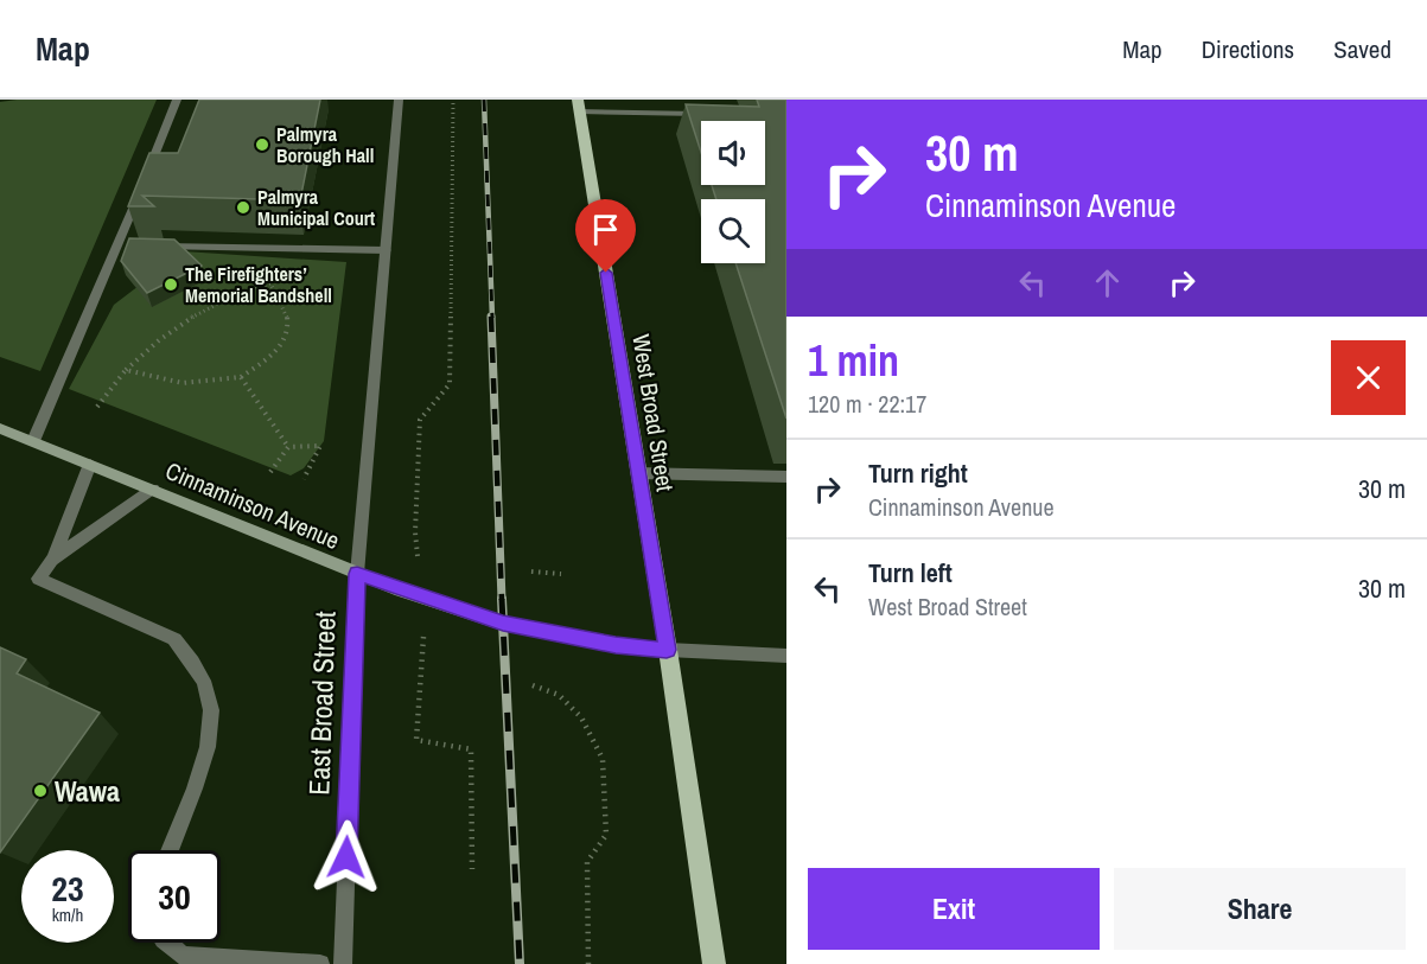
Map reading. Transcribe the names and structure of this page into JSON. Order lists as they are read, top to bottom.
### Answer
{
  "streets": {
    "main road": ["West Broad Street", "Cinnaminson Avenue"],
    "street": ["East Broad Street"]
  },
  "crossings": [
    ["West Broad Street", "Cinnaminson Avenue"],
    ["Cinnaminson Avenue", "East Broad Street"]
  ],
  "places": [
    "Palmyra Borough Hall",
    "Palmyra Municipal Court",
    "The Firefighters’ Memorial Bandshell",
    "Wawa"
  ],
  "page": {
    "header": "Map",
    "nav": ["Map", "Directions", "Saved"],
    "turn": ["30 m", "Cinnaminson Avenue"],
    "heading": ["1 min", "120 m · 22:17"],
    "list": [
      {
        "name": "Turn right",
        "note": "Cinnaminson Avenue",
        "value": "30 m"
      },
      {
        "name": "Turn left",
        "note": "West Broad Street",
        "value": "30 m"
      }
    ],
    "speed": "23 km/h",
    "limit": "30",
    "buttons": ["Exit", "Share"]
  }
}
